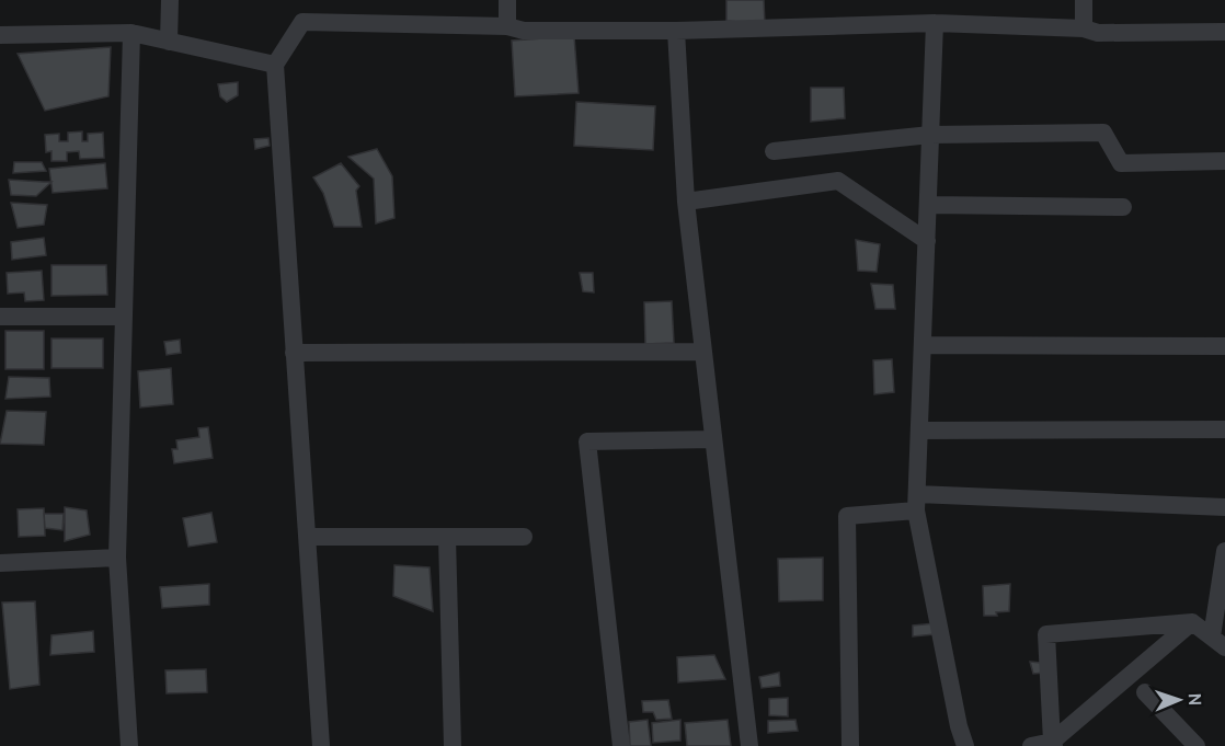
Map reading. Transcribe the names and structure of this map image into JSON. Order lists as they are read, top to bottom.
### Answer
{
  "north": "right"
}
